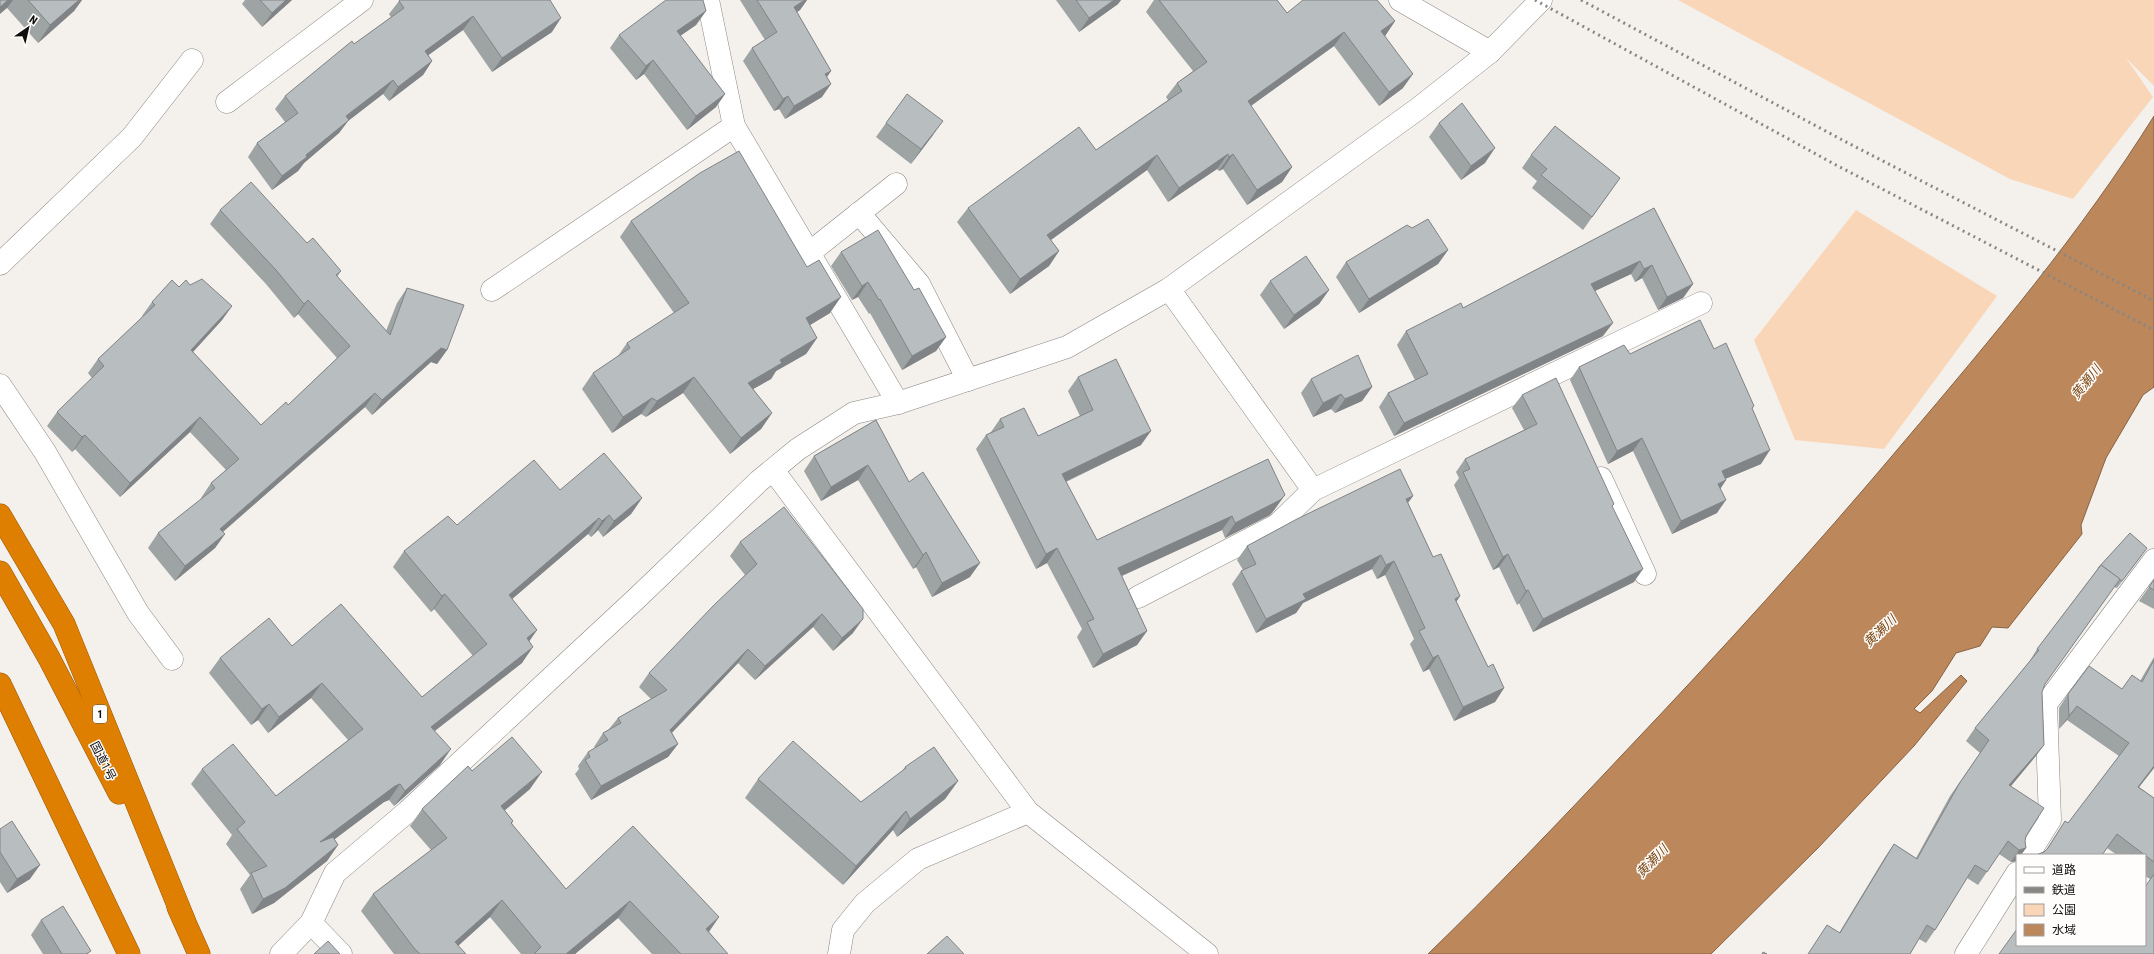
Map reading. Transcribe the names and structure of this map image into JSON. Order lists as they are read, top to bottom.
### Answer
{
  "streets": {
    "highway": ["1", "国道1号"]
  },
  "crossings": [
    ["1", "国道1号"]
  ],
  "water": ["黄瀬川"],
  "legend": [
    "道路",
    "鉄道",
    "公園",
    "水域"
  ],
  "north": "top right"
}
